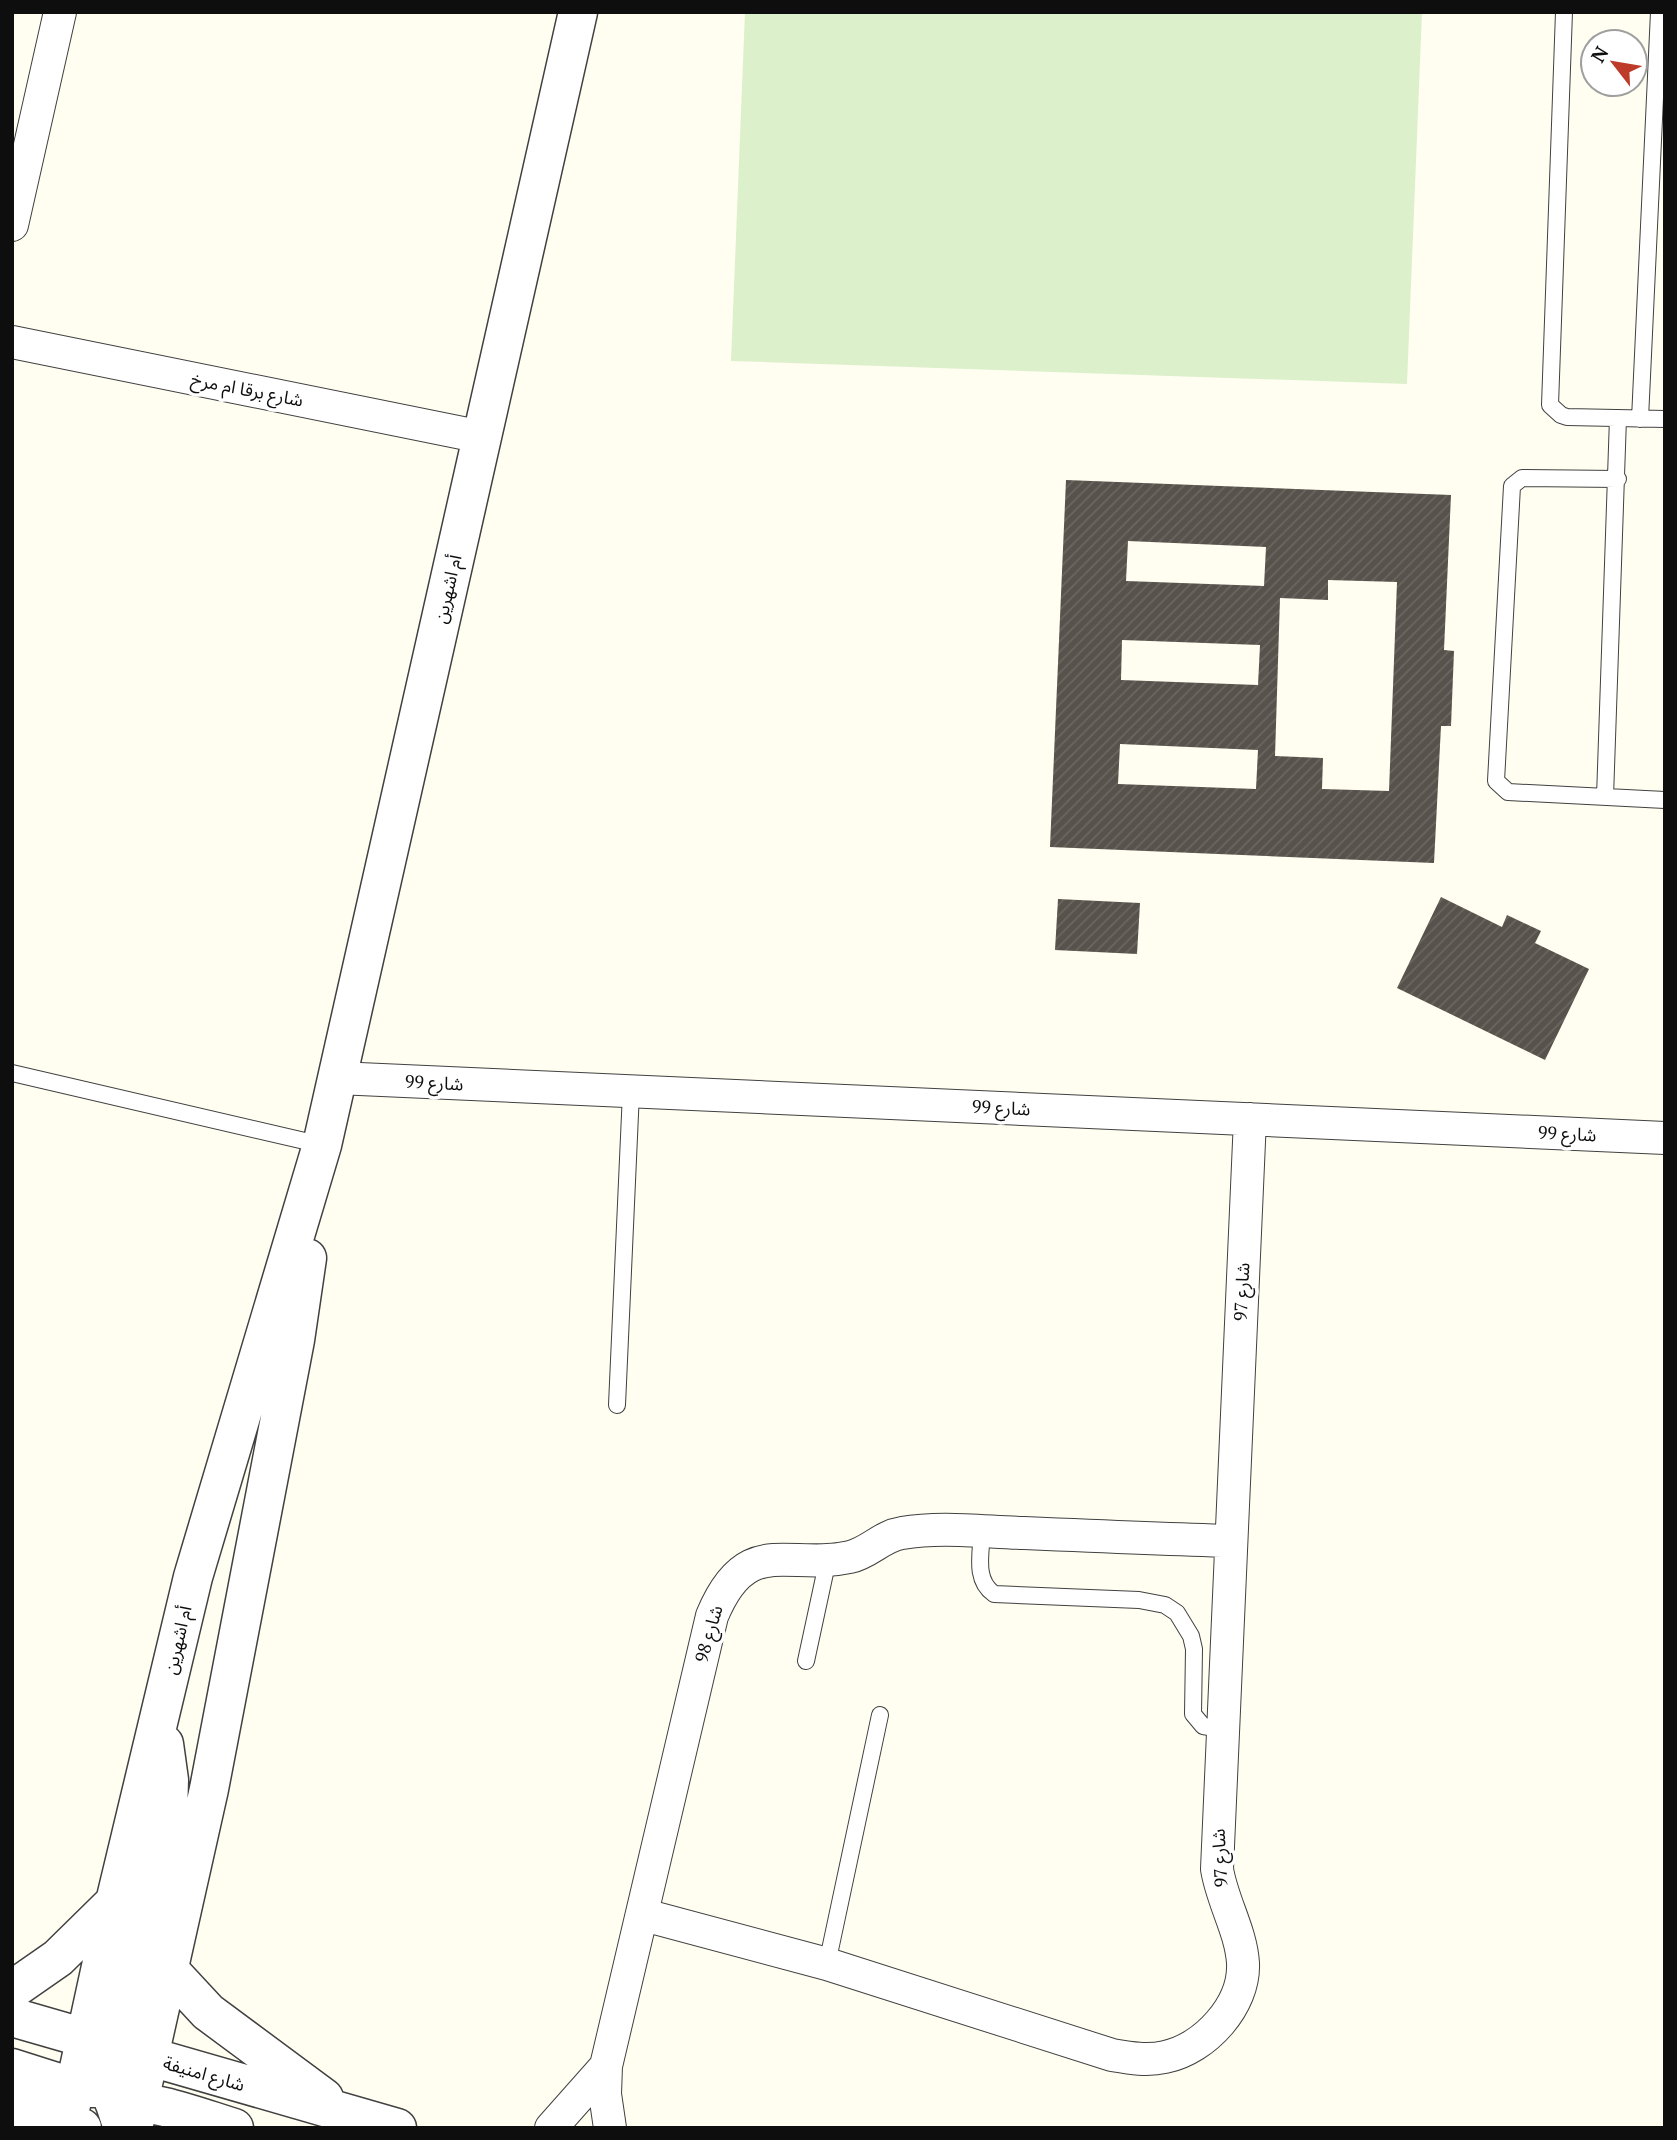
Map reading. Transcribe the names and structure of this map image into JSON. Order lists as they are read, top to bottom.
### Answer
{
  "streets": {
    "street": [
      "شارع برقا ام مرخ",
      "أم اشهرين",
      "شارع 99",
      "شارع 97",
      "شارع 98",
      "شارع امنيفة"
    ]
  },
  "crossings": [
    ["شارع برقا ام مرخ", "أم اشهرين"],
    ["أم اشهرين", "شارع 99"],
    ["أم اشهرين", "شارع امنيفة"],
    ["شارع 99", "شارع 97"],
    ["شارع 97", "شارع 98"]
  ],
  "north": "top left"
}
